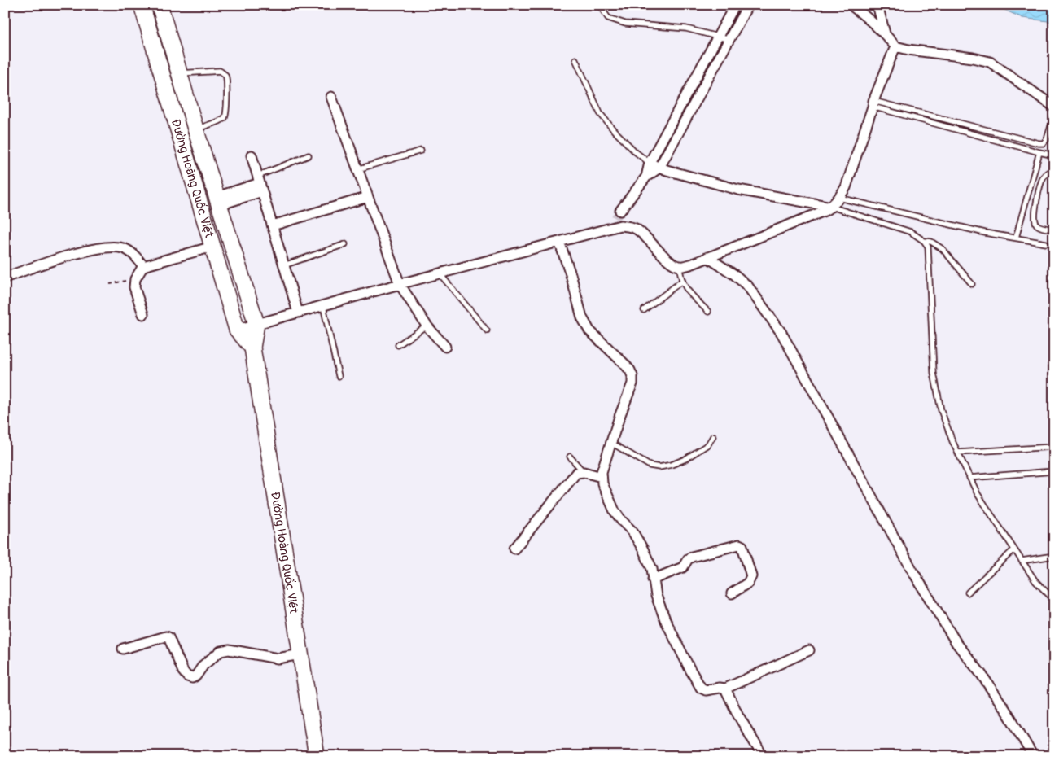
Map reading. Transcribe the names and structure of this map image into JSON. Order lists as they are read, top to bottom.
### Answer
{
  "streets": {
    "highway": ["Đường Hoàng Quốc Việt"]
  }
}
